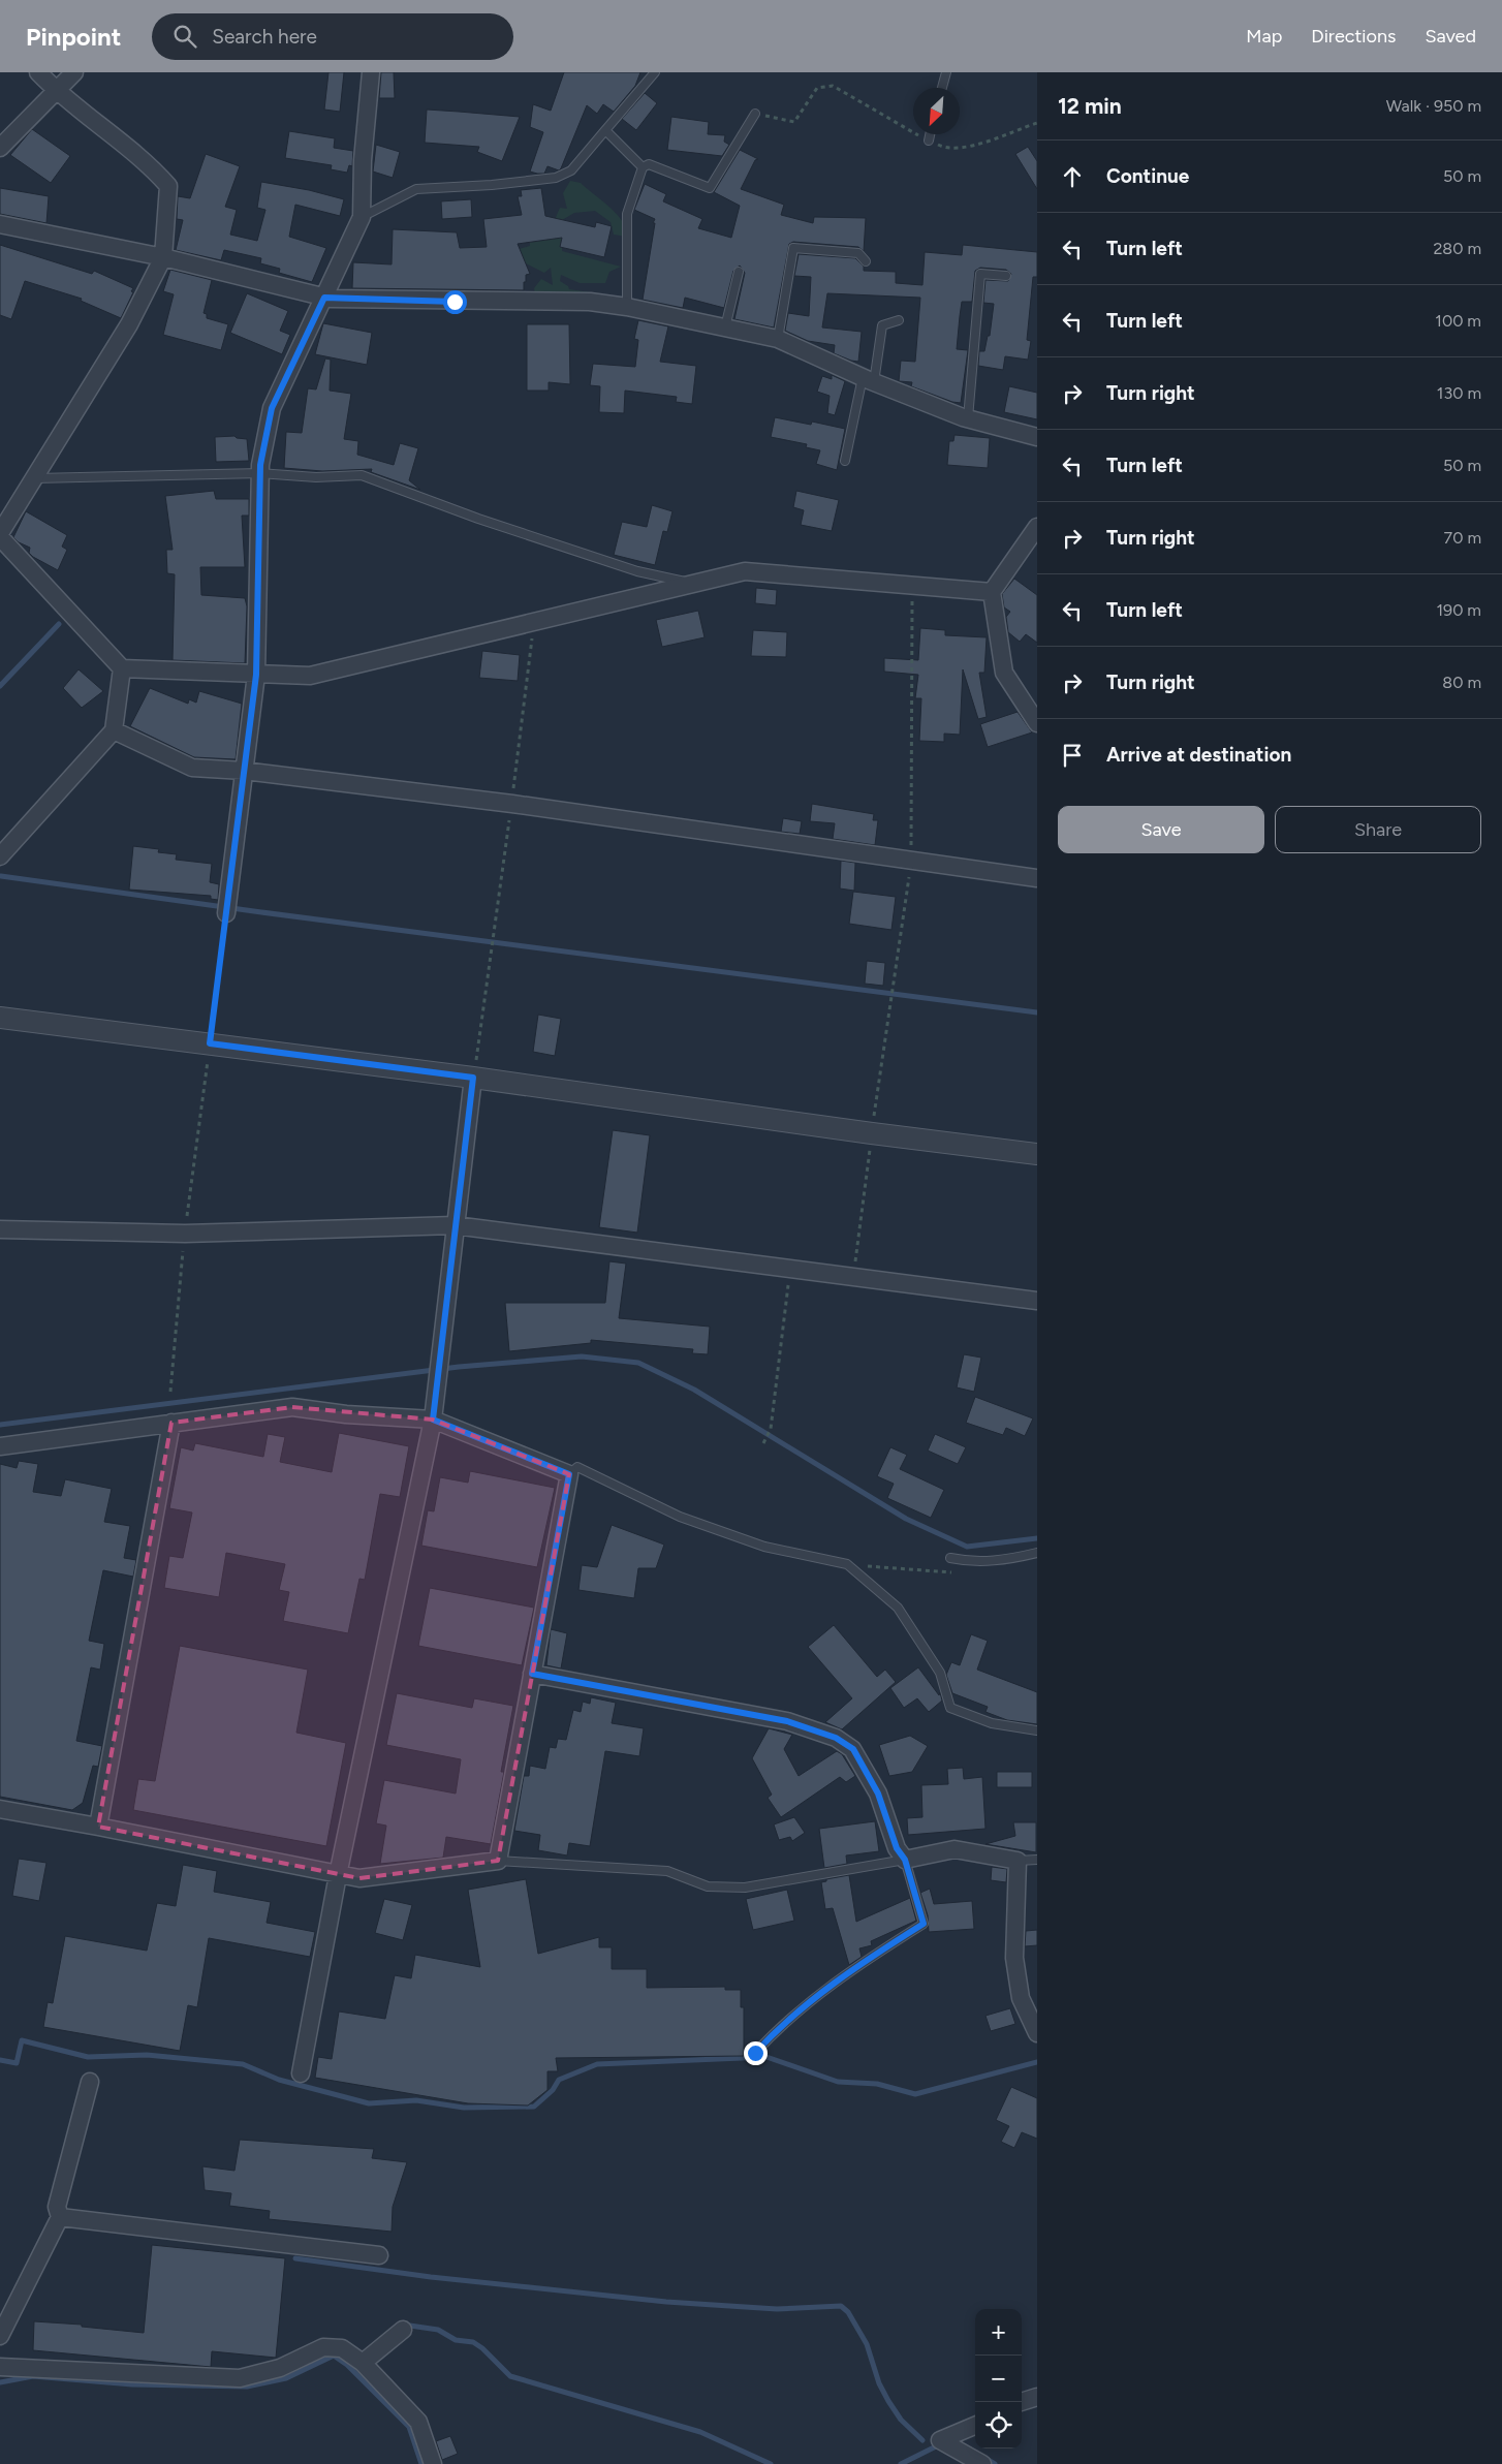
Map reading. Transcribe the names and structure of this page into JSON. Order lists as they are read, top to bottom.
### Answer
{
  "north": "bottom left",
  "page": {
    "header": "Pinpoint",
    "search": "Search here",
    "nav": ["Map", "Directions", "Saved"],
    "heading": ["12 min", "Walk · 950 m"],
    "list": [
      ["Continue", "50 m"],
      ["Turn left", "280 m"],
      ["Turn left", "100 m"],
      ["Turn right", "130 m"],
      ["Turn left", "50 m"],
      ["Turn right", "70 m"],
      ["Turn left", "190 m"],
      ["Turn right", "80 m"],
      "Arrive at destination"
    ],
    "buttons": ["Save", "Share"],
    "map_buttons": ["+", "−"]
  }
}
